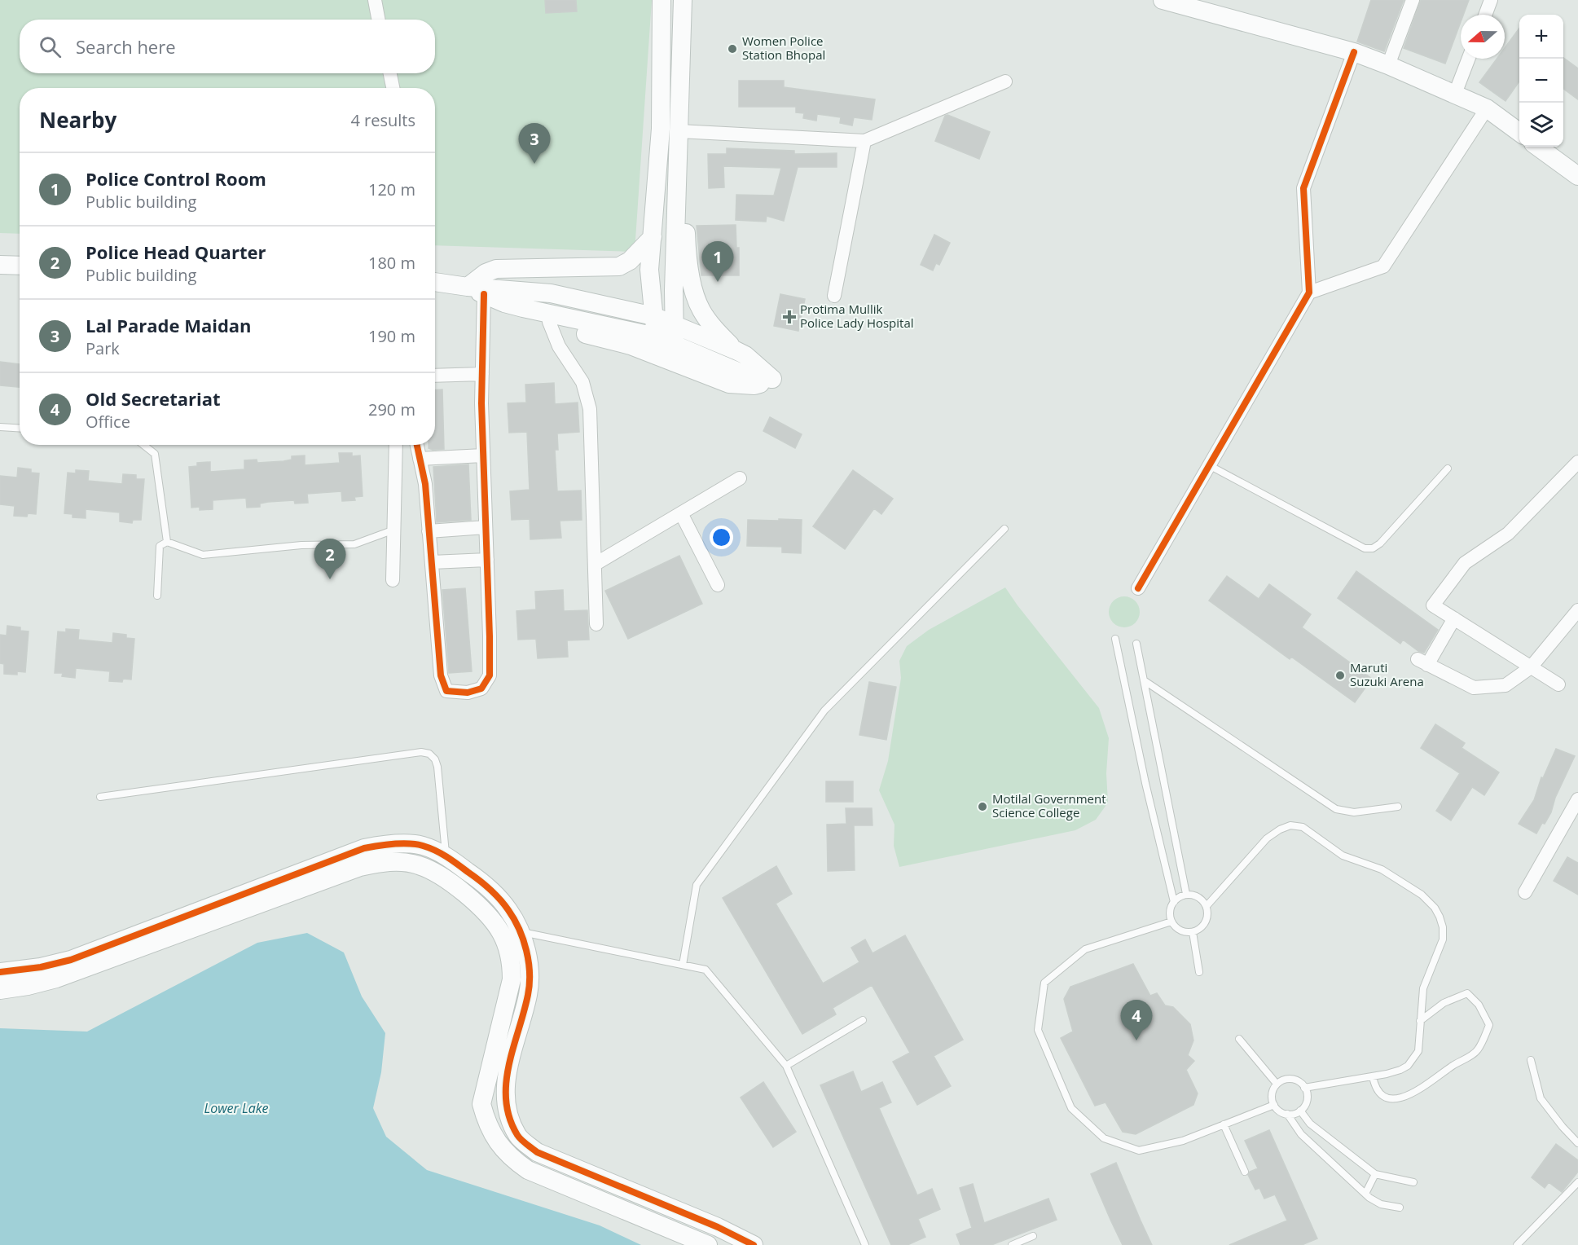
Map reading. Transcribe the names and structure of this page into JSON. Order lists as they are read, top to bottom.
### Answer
{
  "water": ["Lower Lake"],
  "places": {
    "other": ["Women Police Station Bhopal", "Maruti Suzuki Arena", "Motilal Government Science College"],
    "health": ["Protima Mullik Police Lady Hospital"]
  },
  "north": "left",
  "page": {
    "map_buttons": ["+", "−"],
    "search": "Search here",
    "heading": ["Nearby", "4 results"],
    "pins": [
      "3",
      "1",
      "2",
      "4"
    ],
    "list": [
      {
        "mark": "1",
        "name": "Police Control Room",
        "note": "Public building",
        "value": "120 m"
      },
      {
        "mark": "2",
        "name": "Police Head Quarter",
        "note": "Public building",
        "value": "180 m"
      },
      {
        "mark": "3",
        "name": "Lal Parade Maidan",
        "note": "Park",
        "value": "190 m"
      },
      {
        "mark": "4",
        "name": "Old Secretariat",
        "note": "Office",
        "value": "290 m"
      }
    ]
  }
}
